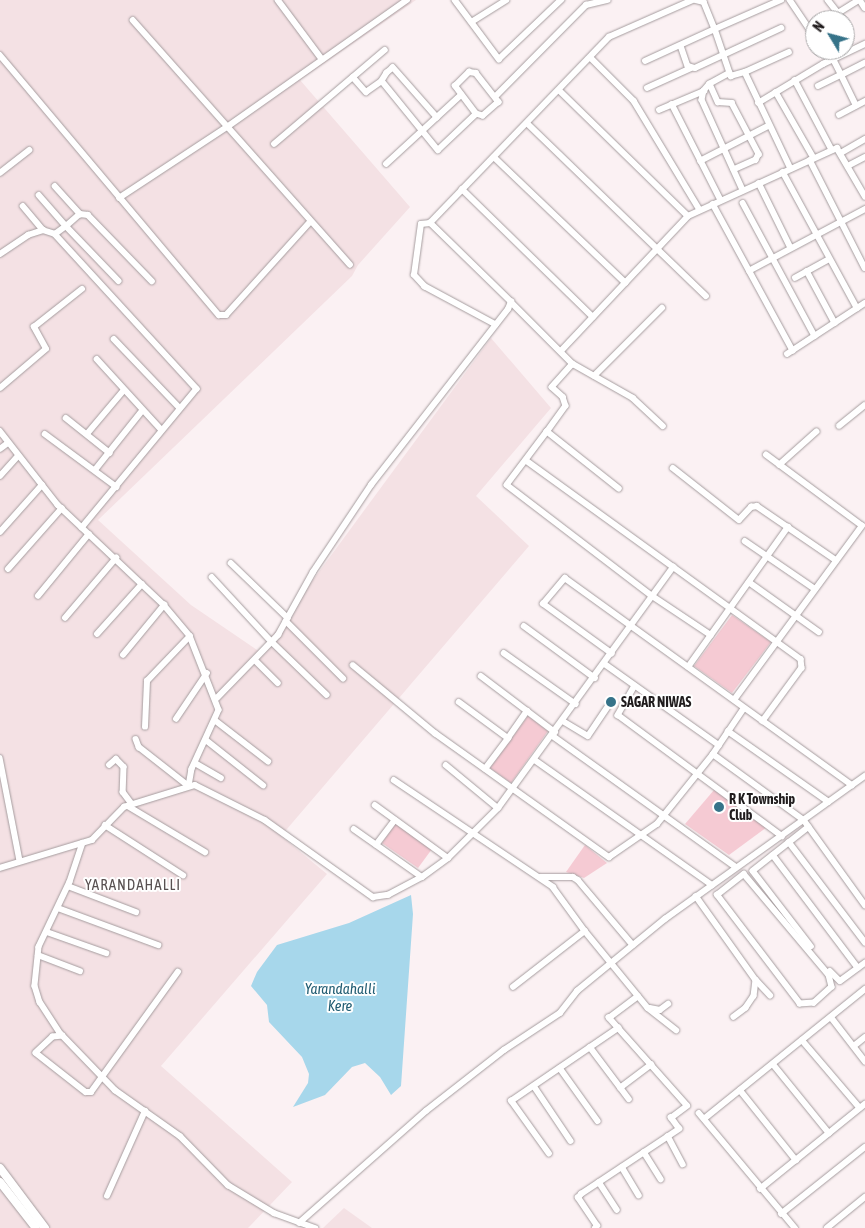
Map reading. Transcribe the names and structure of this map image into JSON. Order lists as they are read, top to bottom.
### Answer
{
  "districts": ["YARANDAHALLI"],
  "water": ["Yarandahalli Kere"],
  "places": ["SAGAR NIWAS", "R K Township Club"],
  "north": "top left"
}
